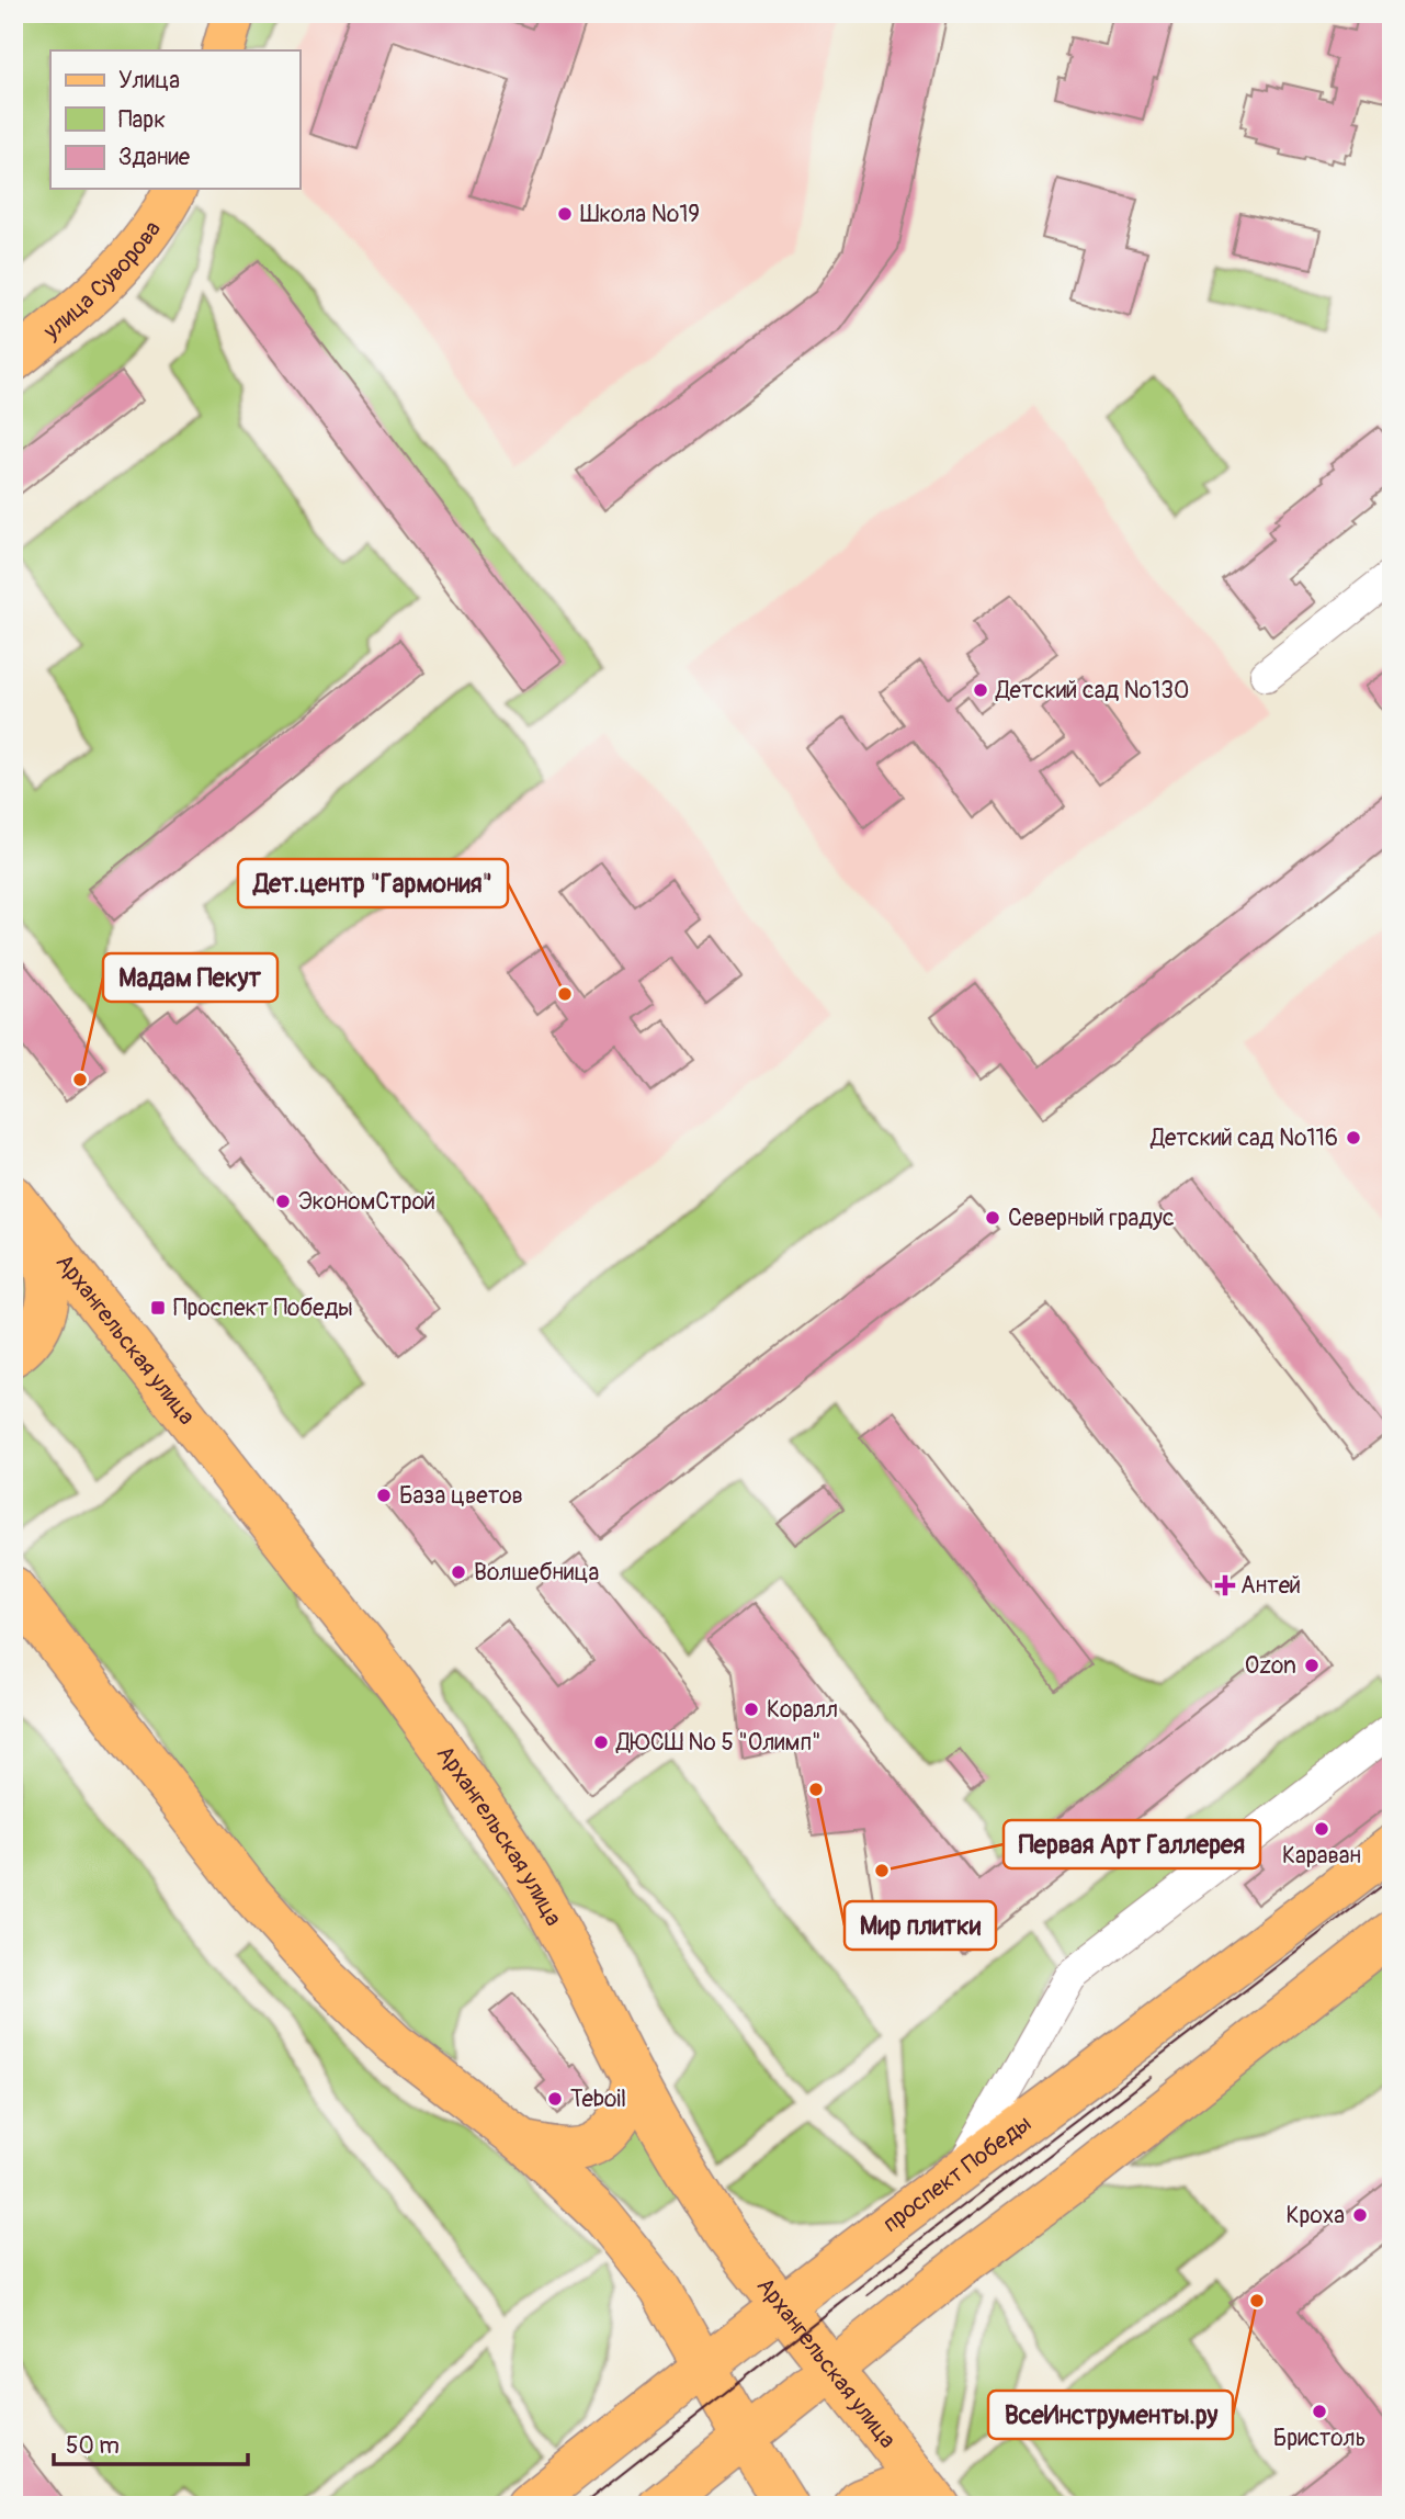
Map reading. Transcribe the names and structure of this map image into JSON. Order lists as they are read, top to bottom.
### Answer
{
  "streets": {
    "main road": ["улица Суворова", "Архангельская улица", "проспект Победы"]
  },
  "crossings": [
    ["Архангельская улица", "проспект Победы"]
  ],
  "places": {
    "other": [
      "Школа №19",
      "Детский сад №130",
      "Дет.центр \"Гармония\"",
      "Мадам Пекут",
      "Детский сад №116",
      "ЭкономСтрой",
      "Северный градус",
      "База цветов",
      "Волшебница",
      "Ozon",
      "Коралл",
      "ДЮСШ № 5 \"Олимп\"",
      "Мир плитки",
      "Караван",
      "Первая Арт Галлерея",
      "Teboil",
      "Кроха",
      "ВсеИнструменты.ру",
      "Бристоль"
    ],
    "transit": ["Проспект Победы"],
    "health": ["Антей"]
  },
  "legend": ["Улица", "Парк", "Здание"],
  "scale_bar": "50 m"
}
